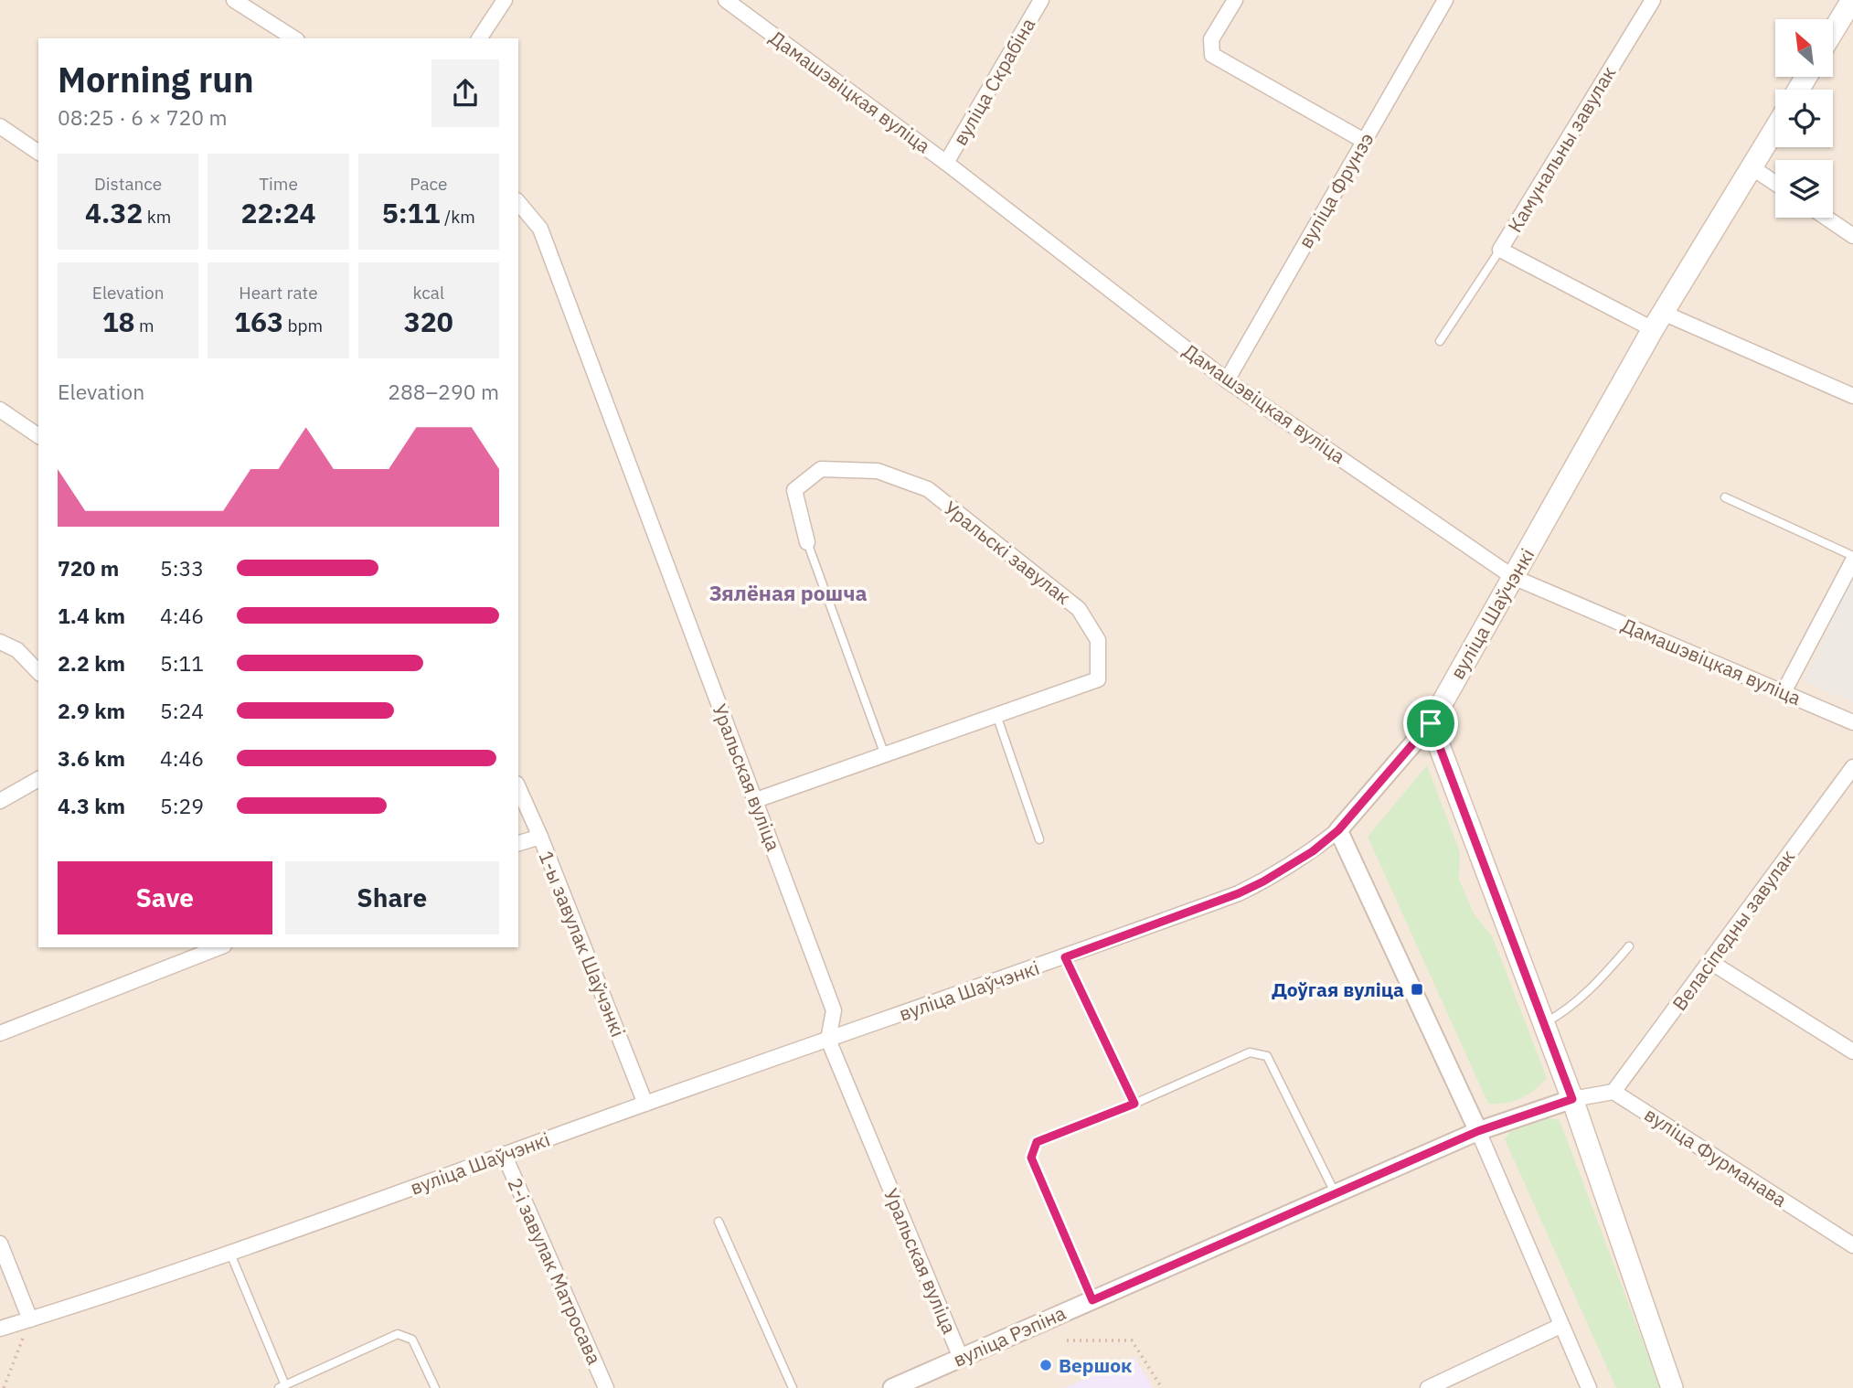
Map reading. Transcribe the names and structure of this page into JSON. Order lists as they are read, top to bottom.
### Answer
{
  "streets": {
    "main road": ["вуліца Шаўчэнкі"],
    "street": [
      "вуліца Скрабіна",
      "Дамашэвіцкая вуліца",
      "Камунальны завулак",
      "вуліца Фрунзэ",
      "Уральскі завулак",
      "Уральская вуліца",
      "Веласіпедны завулак",
      "1-ы завулак Шаўчэнкі",
      "вуліца Фурманава",
      "2-і завулак Матросава",
      "вуліца Рэпіна"
    ]
  },
  "crossings": [
    ["вуліца Скрабіна", "Дамашэвіцкая вуліца"],
    ["Дамашэвіцкая вуліца", "вуліца Фрунзэ"],
    ["Дамашэвіцкая вуліца", "вуліца Шаўчэнкі"],
    ["Камунальны завулак", "вуліца Шаўчэнкі"],
    ["Уральскі завулак", "Уральская вуліца"],
    ["вуліца Шаўчэнкі", "Уральская вуліца"],
    ["вуліца Шаўчэнкі", "1-ы завулак Шаўчэнкі"],
    ["вуліца Шаўчэнкі", "2-і завулак Матросава"],
    ["Уральская вуліца", "вуліца Рэпіна"],
    ["Веласіпедны завулак", "вуліца Фурманава"]
  ],
  "districts": ["Зялёная рошча"],
  "places": {
    "transit": ["Доўгая вуліца"],
    "other": ["Вершок"]
  },
  "north": "top left",
  "page": {
    "heading": ["Morning run", "08:25 · 6 × 720 m"],
    "stats": [
      ["Distance", "4.32 km"],
      ["Time", "22:24"],
      ["Pace", "5:11 /km"],
      ["Elevation", "18 m"],
      ["Heart rate", "163 bpm"],
      ["kcal", "320"]
    ],
    "chart": ["Elevation", "288–290 m"],
    "list": [
      {
        "name": "720 m",
        "note": "5:33"
      },
      {
        "name": "1.4 km",
        "note": "4:46"
      },
      {
        "name": "2.2 km",
        "note": "5:11"
      },
      {
        "name": "2.9 km",
        "note": "5:24"
      },
      {
        "name": "3.6 km",
        "note": "4:46"
      },
      {
        "name": "4.3 km",
        "note": "5:29"
      }
    ],
    "buttons": ["Save", "Share"]
  }
}
